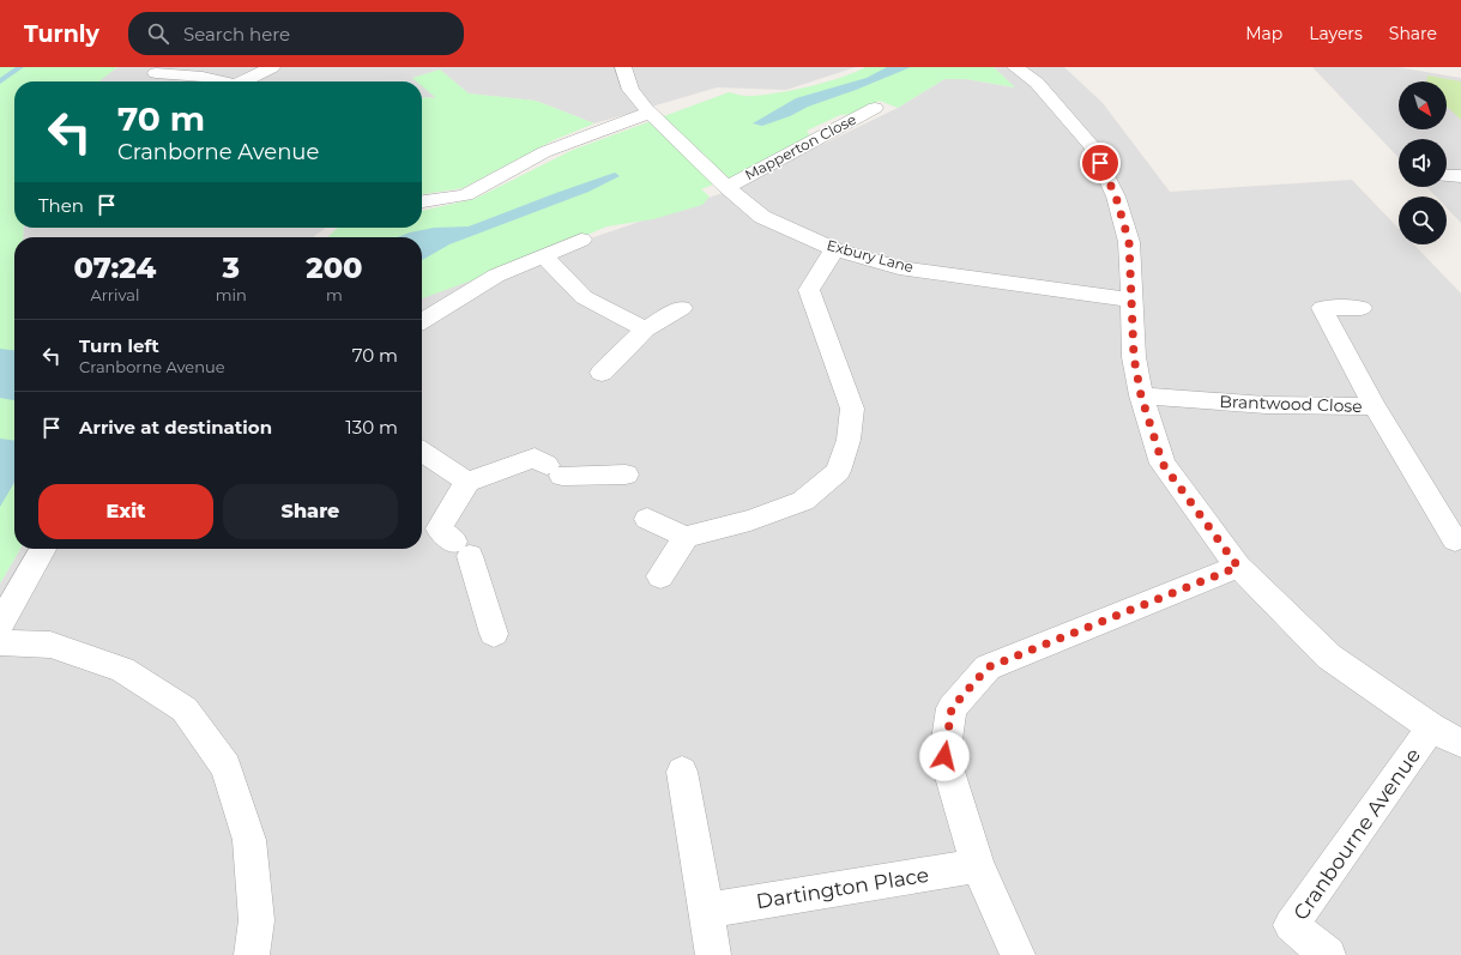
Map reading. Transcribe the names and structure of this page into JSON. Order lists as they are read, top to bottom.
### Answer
{
  "streets": {
    "street": [
      "Mapperton Close",
      "Exbury Lane",
      "Brantwood Close",
      "Cranbourne Avenue",
      "Dartington Place"
    ]
  },
  "crossings": [
    ["Mapperton Close", "Exbury Lane"]
  ],
  "north": "bottom right",
  "page": {
    "header": "Turnly",
    "search": "Search here",
    "nav": ["Map", "Layers", "Share"],
    "turn": ["70 m", "Cranborne Avenue"],
    "then": "Then",
    "eta": [
      "07:24",
      "Arrival",
      "3",
      "min",
      "200",
      "m"
    ],
    "list": [
      {
        "name": "Turn left",
        "note": "Cranborne Avenue",
        "value": "70 m"
      },
      {
        "name": "Arrive at destination",
        "value": "130 m"
      }
    ],
    "buttons": ["Exit", "Share"]
  }
}
